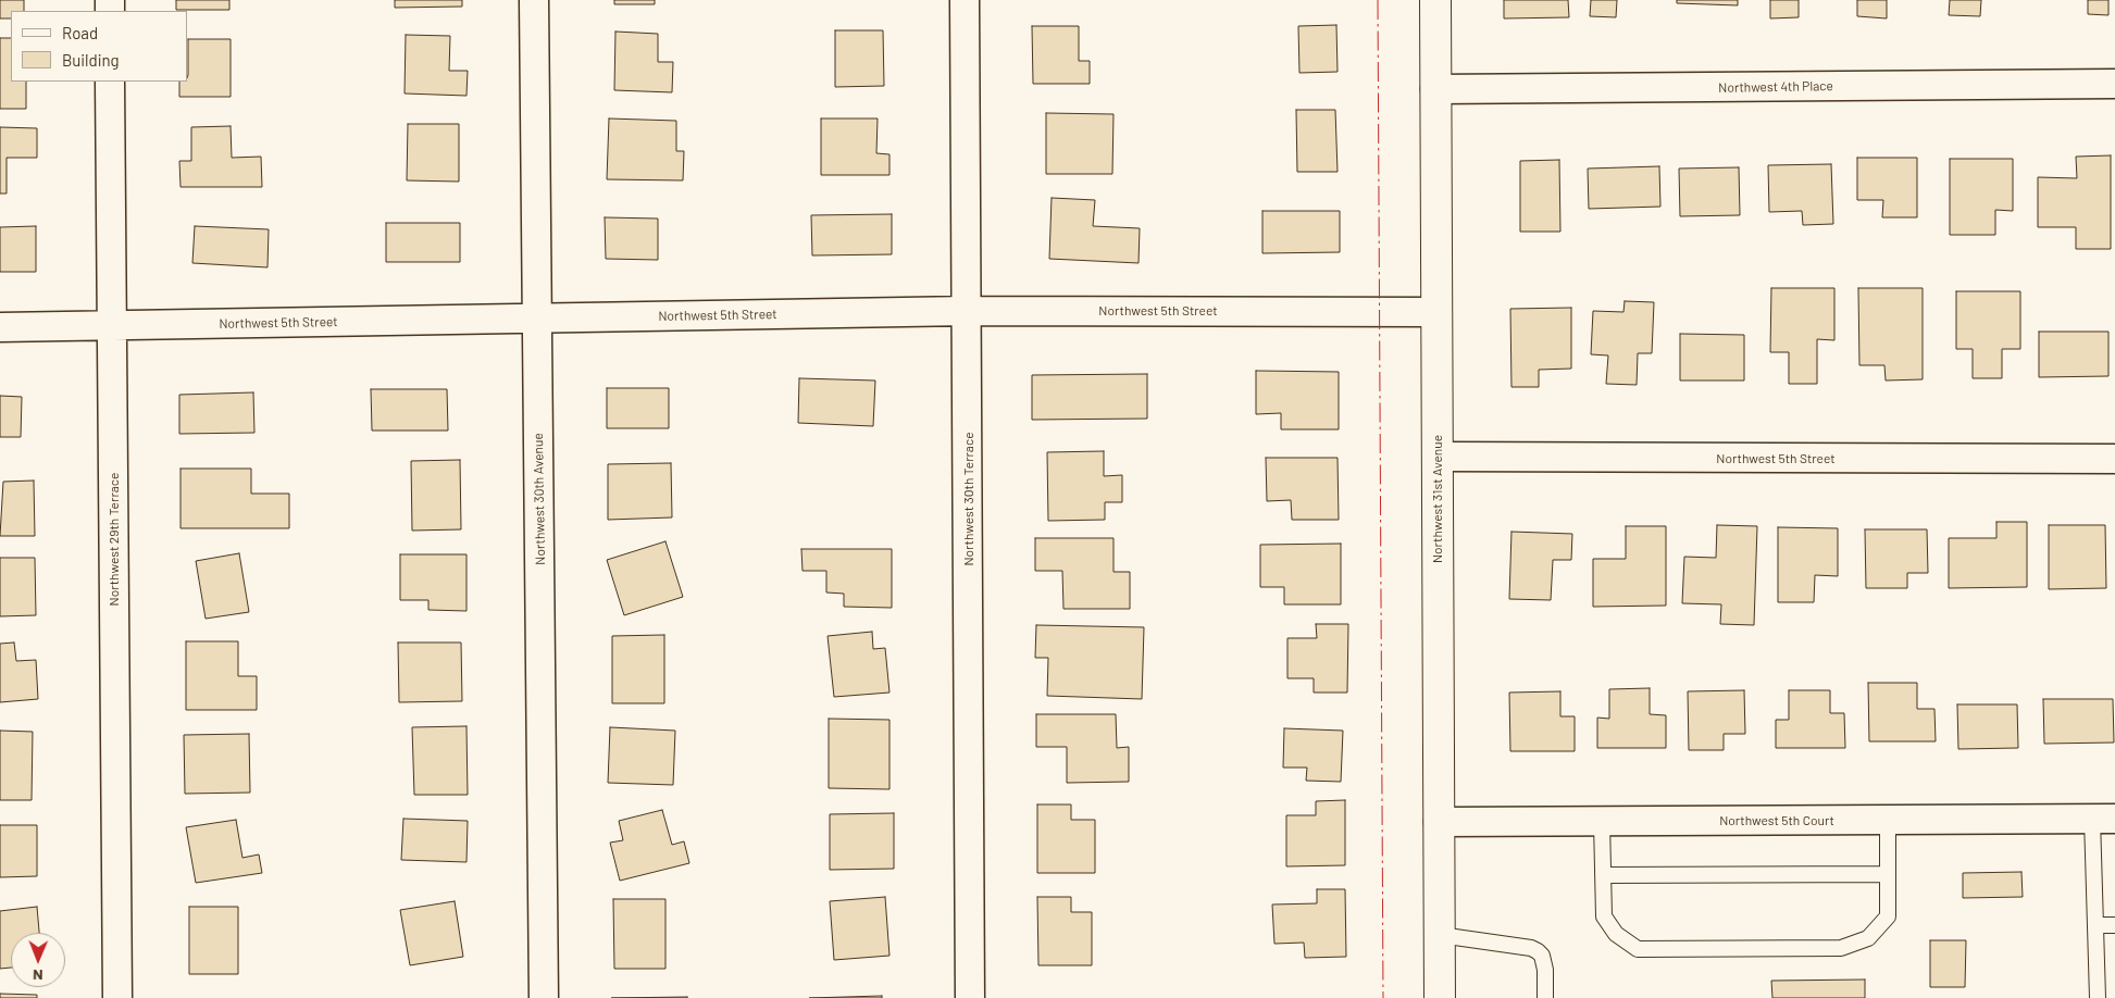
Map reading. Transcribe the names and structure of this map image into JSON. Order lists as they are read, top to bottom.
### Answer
{
  "streets": {
    "main road": ["Northwest 31st Avenue"],
    "street": [
      "Northwest 4th Place",
      "Northwest 5th Street",
      "Northwest 30th Avenue",
      "Northwest 30th Terrace",
      "Northwest 29th Terrace",
      "Northwest 5th Court"
    ]
  },
  "crossings": [
    ["Northwest 4th Place", "Northwest 31st Avenue"],
    ["Northwest 5th Street", "Northwest 30th Avenue"],
    ["Northwest 5th Street", "Northwest 30th Terrace"],
    ["Northwest 5th Street", "Northwest 31st Avenue"],
    ["Northwest 5th Street", "Northwest 29th Terrace"],
    ["Northwest 31st Avenue", "Northwest 5th Court"]
  ],
  "legend": ["Road", "Building"],
  "north": "bottom"
}
